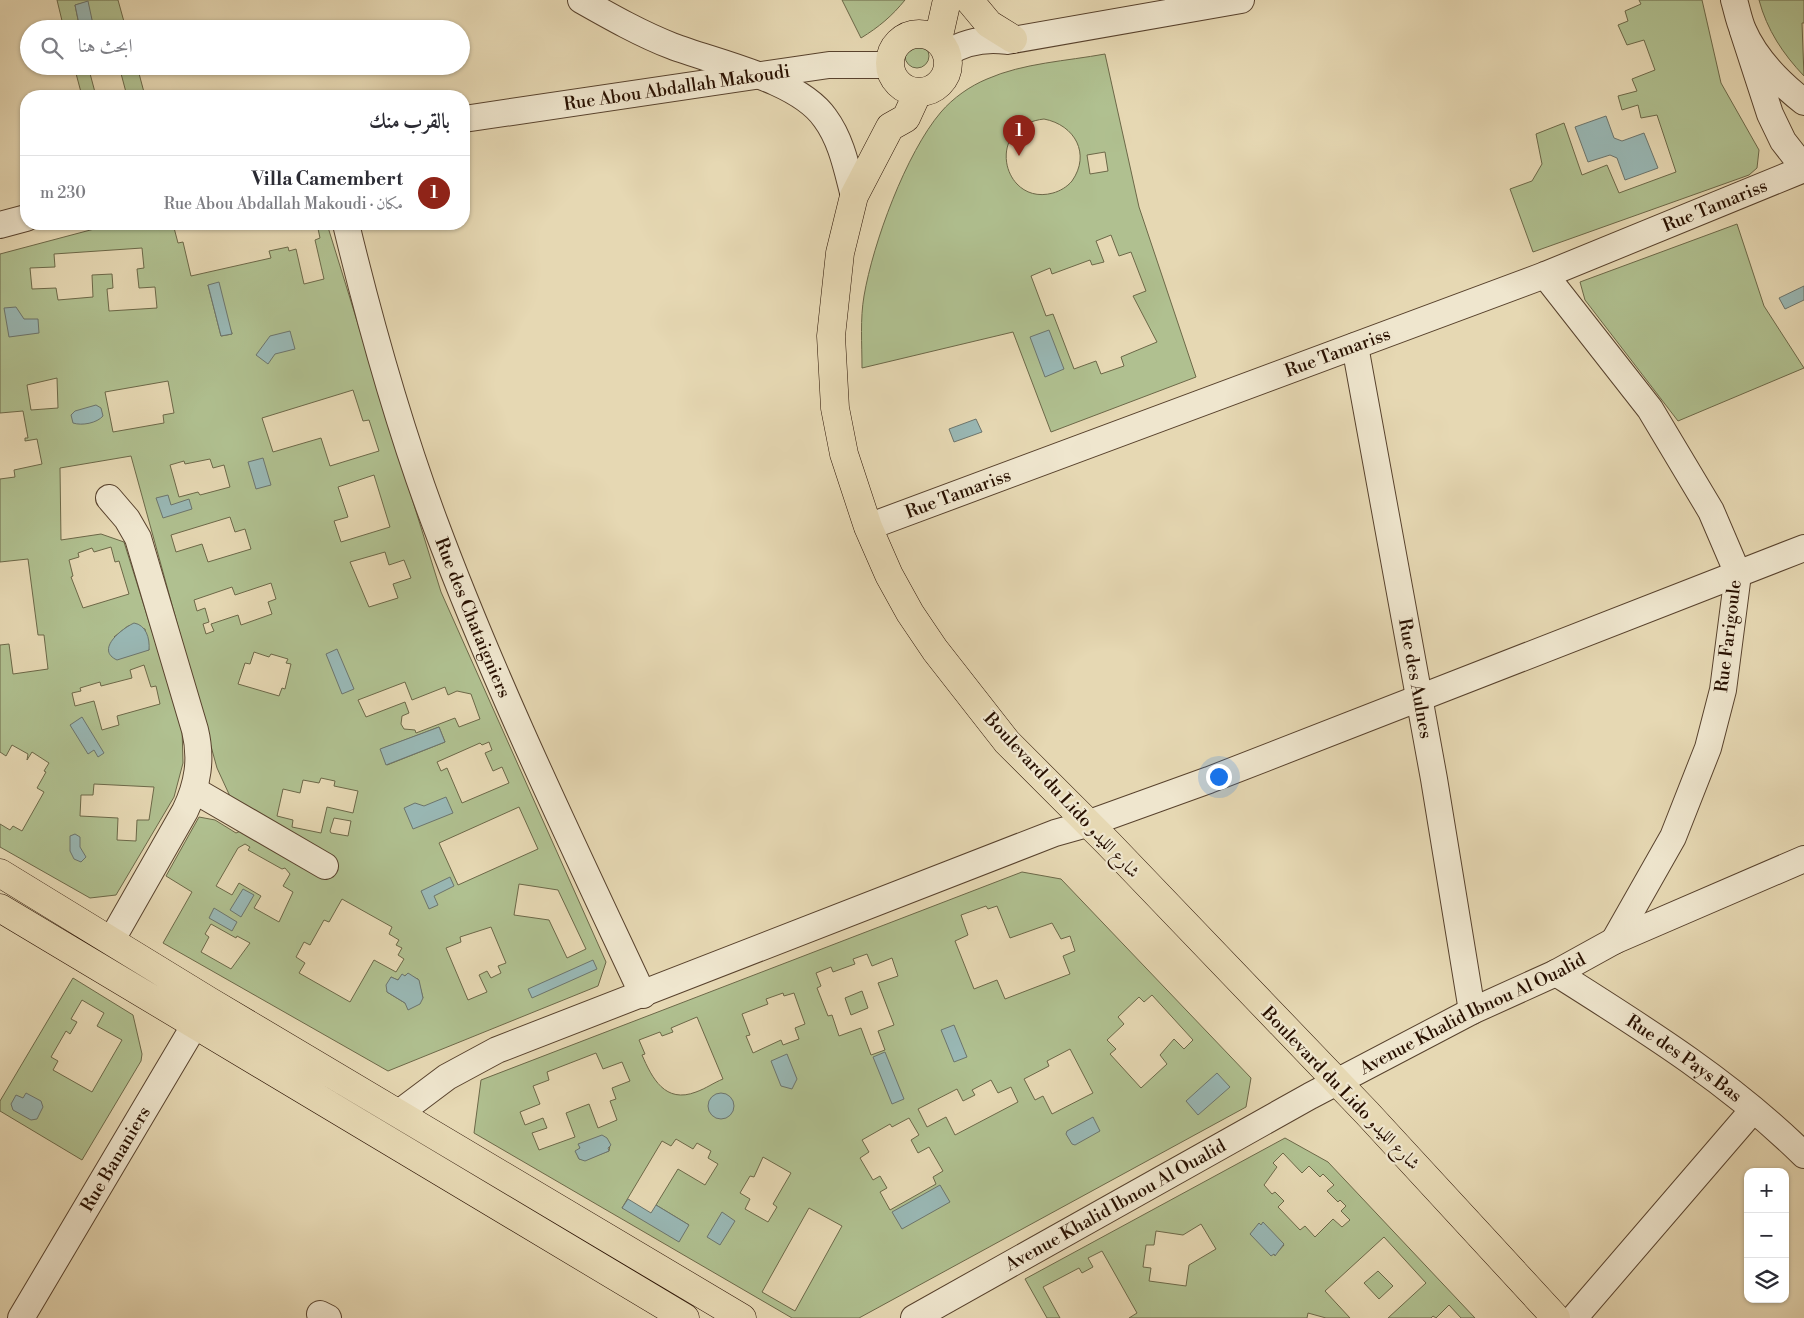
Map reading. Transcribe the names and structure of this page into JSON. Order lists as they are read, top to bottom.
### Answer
{
  "streets": {
    "main road": ["Boulevard du Lido شارع الليدو"],
    "street": [
      "Rue Abou Abdallah Makoudi",
      "Rue Tamariss",
      "Rue des Chataigniers",
      "Rue Farigoule",
      "Rue des Aulnes",
      "Avenue Khalid Ibnou Al Oualid",
      "Rue des Pays Bas",
      "Rue Bananiers"
    ]
  },
  "crossings": [
    ["Rue Abou Abdallah Makoudi", "Boulevard du Lido شارع الليدو"],
    ["Rue Tamariss", "Rue Farigoule"],
    ["Rue Tamariss", "Rue des Aulnes"],
    ["Rue Tamariss", "Boulevard du Lido شارع الليدو"],
    ["Rue Farigoule", "Avenue Khalid Ibnou Al Oualid"],
    ["Rue des Aulnes", "Avenue Khalid Ibnou Al Oualid"],
    ["Boulevard du Lido شارع الليدو", "Avenue Khalid Ibnou Al Oualid"],
    ["Avenue Khalid Ibnou Al Oualid", "Rue des Pays Bas"]
  ],
  "page": {
    "search": "ابحث هنا",
    "heading": "بالقرب منك",
    "pins": "1",
    "list": [
      {
        "mark": "1",
        "name": "Villa Camembert",
        "note": "مكان · Rue Abou Abdallah Makoudi",
        "value": "230 m"
      }
    ],
    "map_buttons": ["+", "−"]
  }
}
